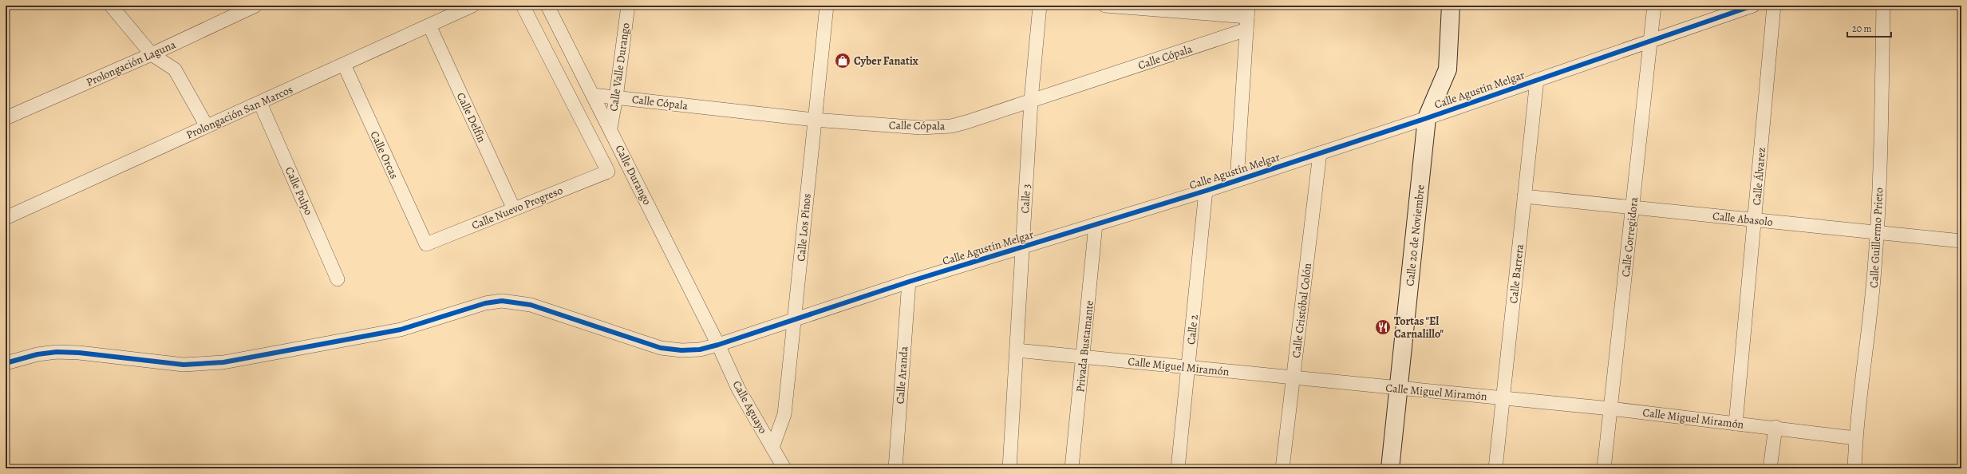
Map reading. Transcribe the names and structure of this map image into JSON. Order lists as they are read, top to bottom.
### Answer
{
  "streets": {
    "street": [
      "Calle Cópala",
      "Prolongación Laguna",
      "Calle Valle Durango",
      "Calle Agustín Melgar",
      "Prolongación San Marcos",
      "Calle Delfín",
      "Calle Orcas",
      "Calle Durango",
      "Calle Álvarez",
      "Calle Pulpo",
      "Calle 3",
      "Calle Nuevo Progreso",
      "Calle Abasolo",
      "Calle Los Pinos",
      "Calle 20 de Noviembre",
      "Calle Corregidora",
      "Calle Guillermo Prieto",
      "Calle Barrera",
      "Calle Cristóbal Colón",
      "Calle 2",
      "Privada Bustamante",
      "Calle Miguel Miramón",
      "Calle Aranda",
      "Calle Aguayo"
    ]
  },
  "crossings": [
    ["Calle Cópala", "Calle Valle Durango"],
    ["Calle Cópala", "Calle Durango"],
    ["Calle Cópala", "Calle 3"],
    ["Calle Cópala", "Calle Los Pinos"],
    ["Calle Valle Durango", "Calle Durango"],
    ["Calle Agustín Melgar", "Calle Durango"],
    ["Calle Agustín Melgar", "Calle 3"],
    ["Calle Agustín Melgar", "Calle Los Pinos"],
    ["Calle Agustín Melgar", "Calle 20 de Noviembre"],
    ["Calle Agustín Melgar", "Calle Corregidora"],
    ["Calle Agustín Melgar", "Calle Barrera"],
    ["Calle Agustín Melgar", "Calle Cristóbal Colón"],
    ["Calle Agustín Melgar", "Calle 2"],
    ["Calle Agustín Melgar", "Privada Bustamante"],
    ["Calle Agustín Melgar", "Calle Aranda"],
    ["Calle Agustín Melgar", "Calle Aguayo"],
    ["Prolongación San Marcos", "Calle Delfín"],
    ["Prolongación San Marcos", "Calle Orcas"],
    ["Prolongación San Marcos", "Calle Pulpo"],
    ["Calle Delfín", "Calle Nuevo Progreso"],
    ["Calle Orcas", "Calle Nuevo Progreso"],
    ["Calle Durango", "Calle Aguayo"],
    ["Calle Álvarez", "Calle Abasolo"],
    ["Calle Álvarez", "Calle Miguel Miramón"],
    ["Calle 3", "Calle Miguel Miramón"],
    ["Calle Abasolo", "Calle Corregidora"],
    ["Calle Abasolo", "Calle Guillermo Prieto"],
    ["Calle Abasolo", "Calle Barrera"],
    ["Calle Los Pinos", "Calle Aguayo"],
    ["Calle 20 de Noviembre", "Calle Miguel Miramón"],
    ["Calle Corregidora", "Calle Miguel Miramón"],
    ["Calle Guillermo Prieto", "Calle Miguel Miramón"],
    ["Calle Barrera", "Calle Miguel Miramón"],
    ["Calle Cristóbal Colón", "Calle Miguel Miramón"],
    ["Calle 2", "Calle Miguel Miramón"],
    ["Privada Bustamante", "Calle Miguel Miramón"]
  ],
  "places": {
    "shop": ["Cyber Fanatix"],
    "restaurant": ["Tortas \"El Carnalillo\""]
  },
  "scale_bar": "20 m"
}
